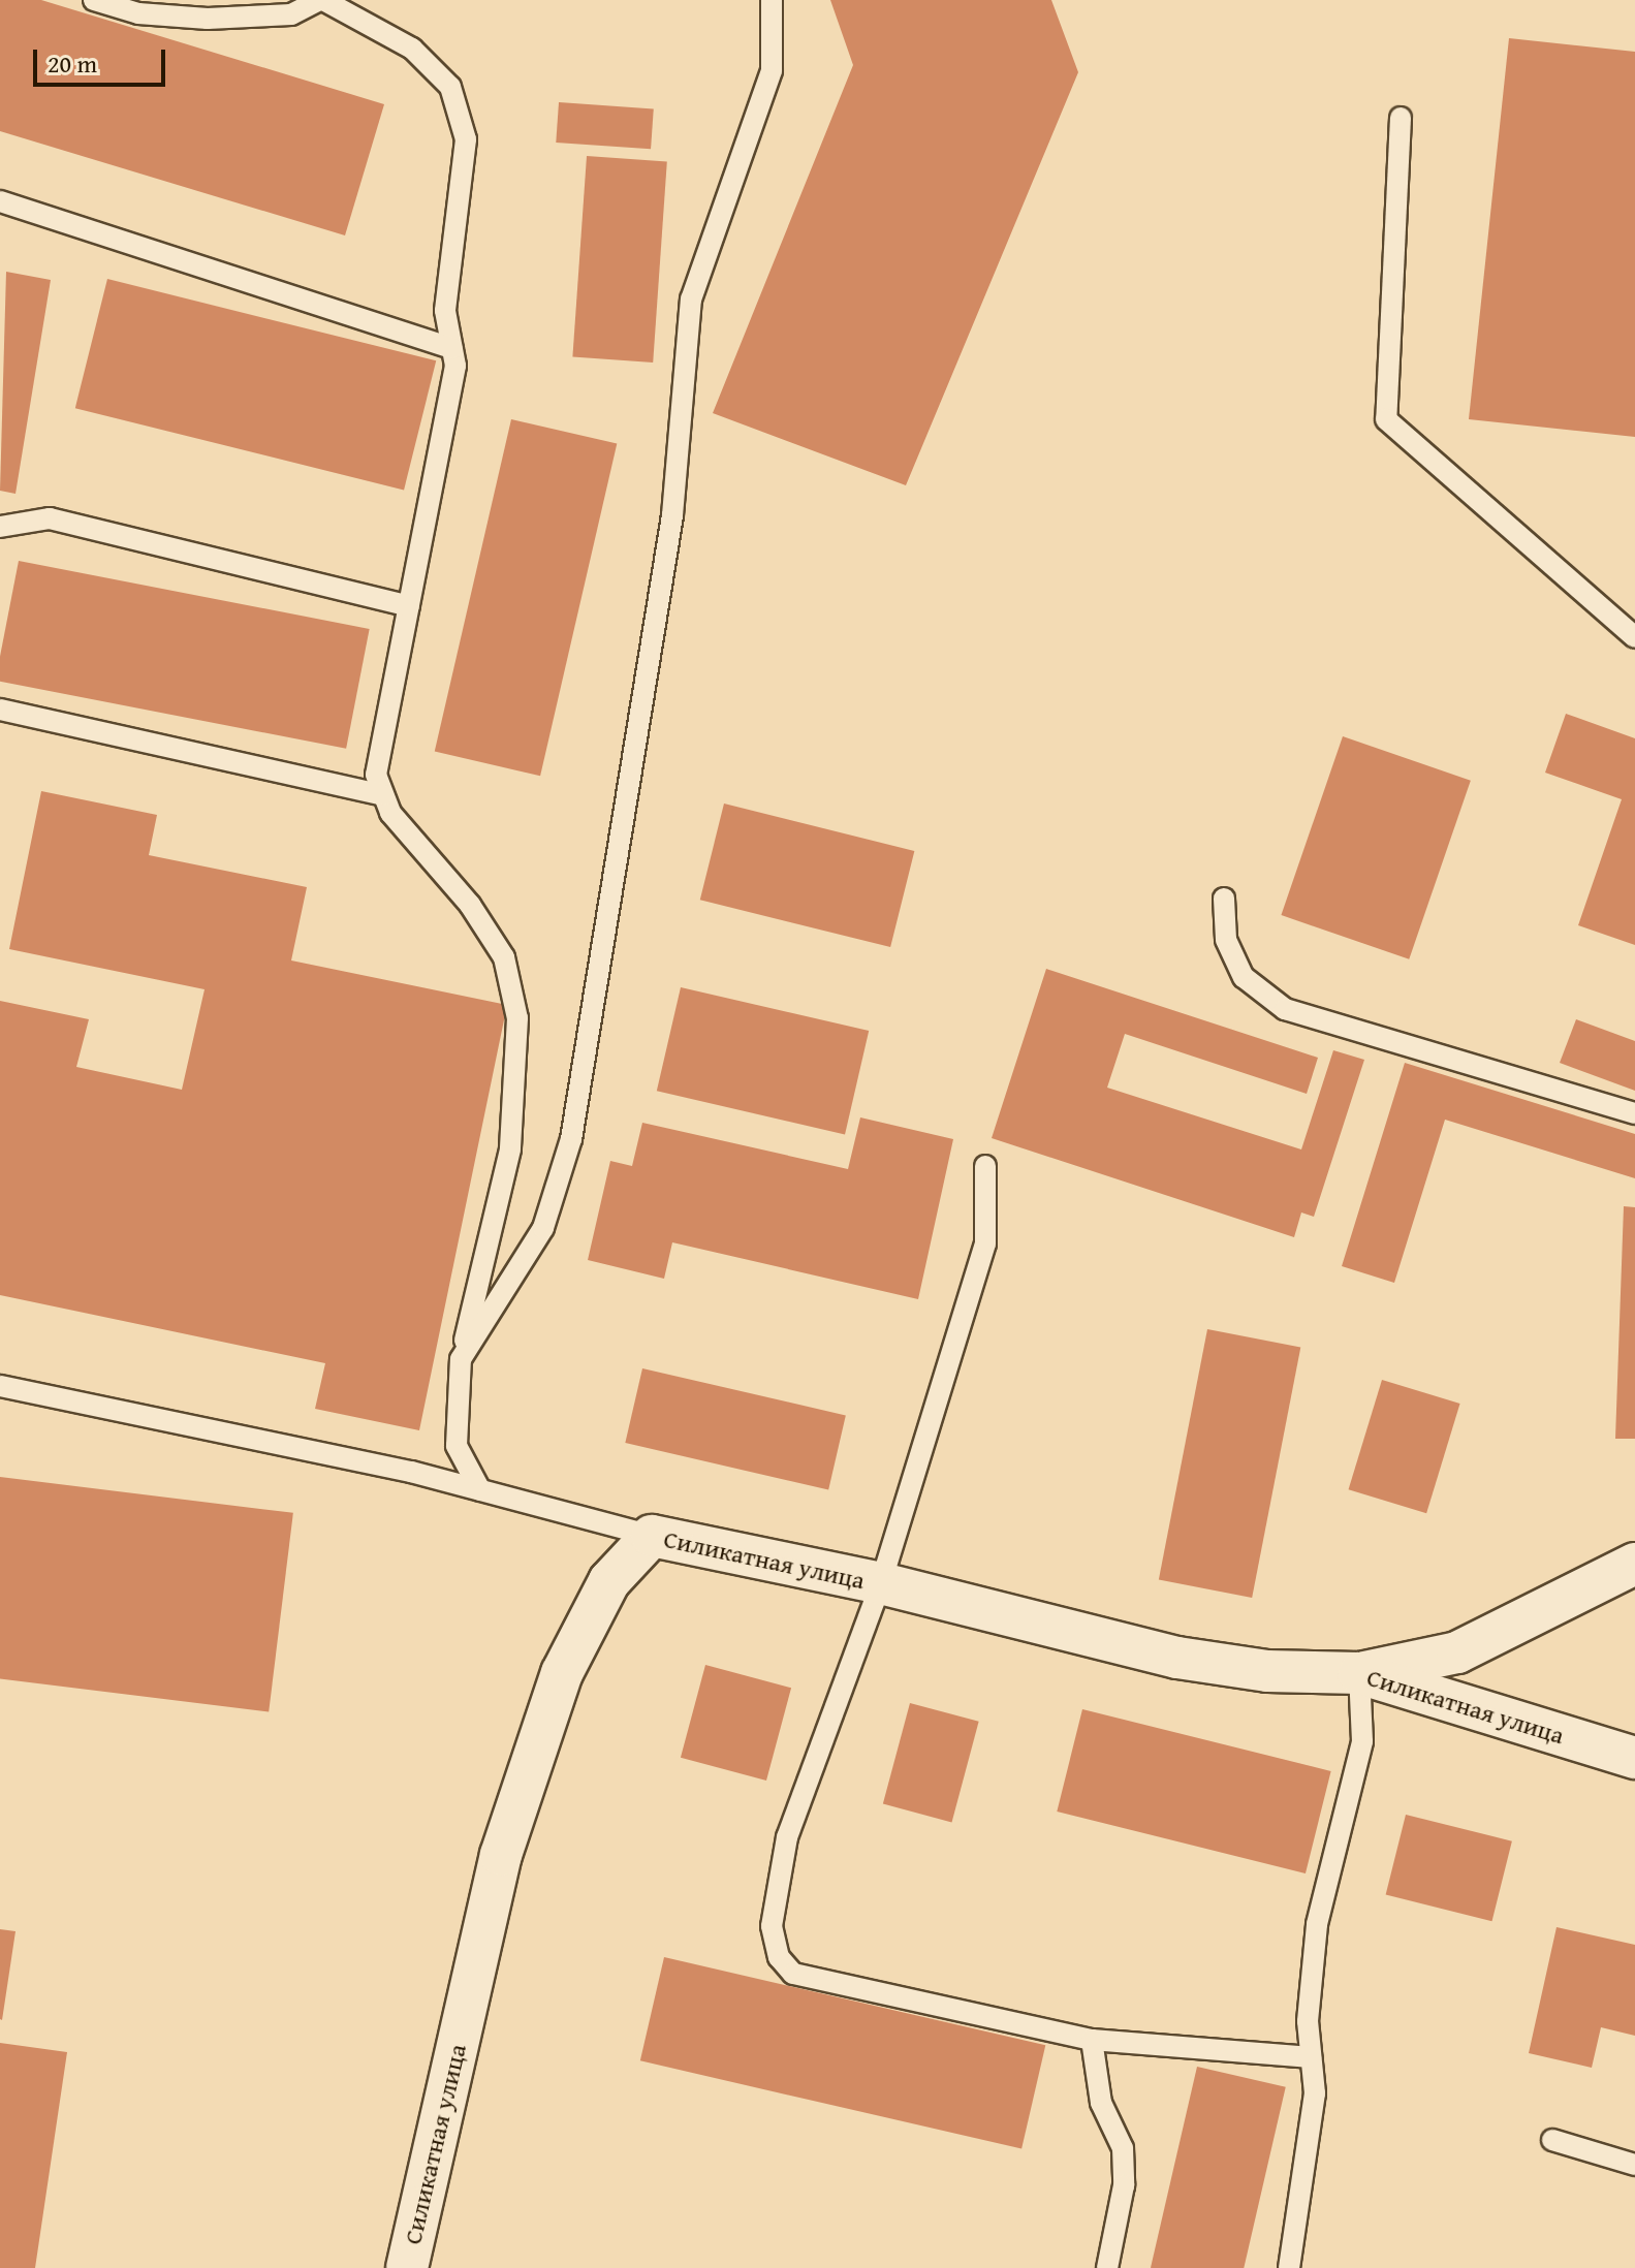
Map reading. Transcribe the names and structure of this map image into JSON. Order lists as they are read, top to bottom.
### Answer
{
  "streets": {
    "street": ["Силикатная улица"]
  },
  "scale_bar": "20 m"
}
